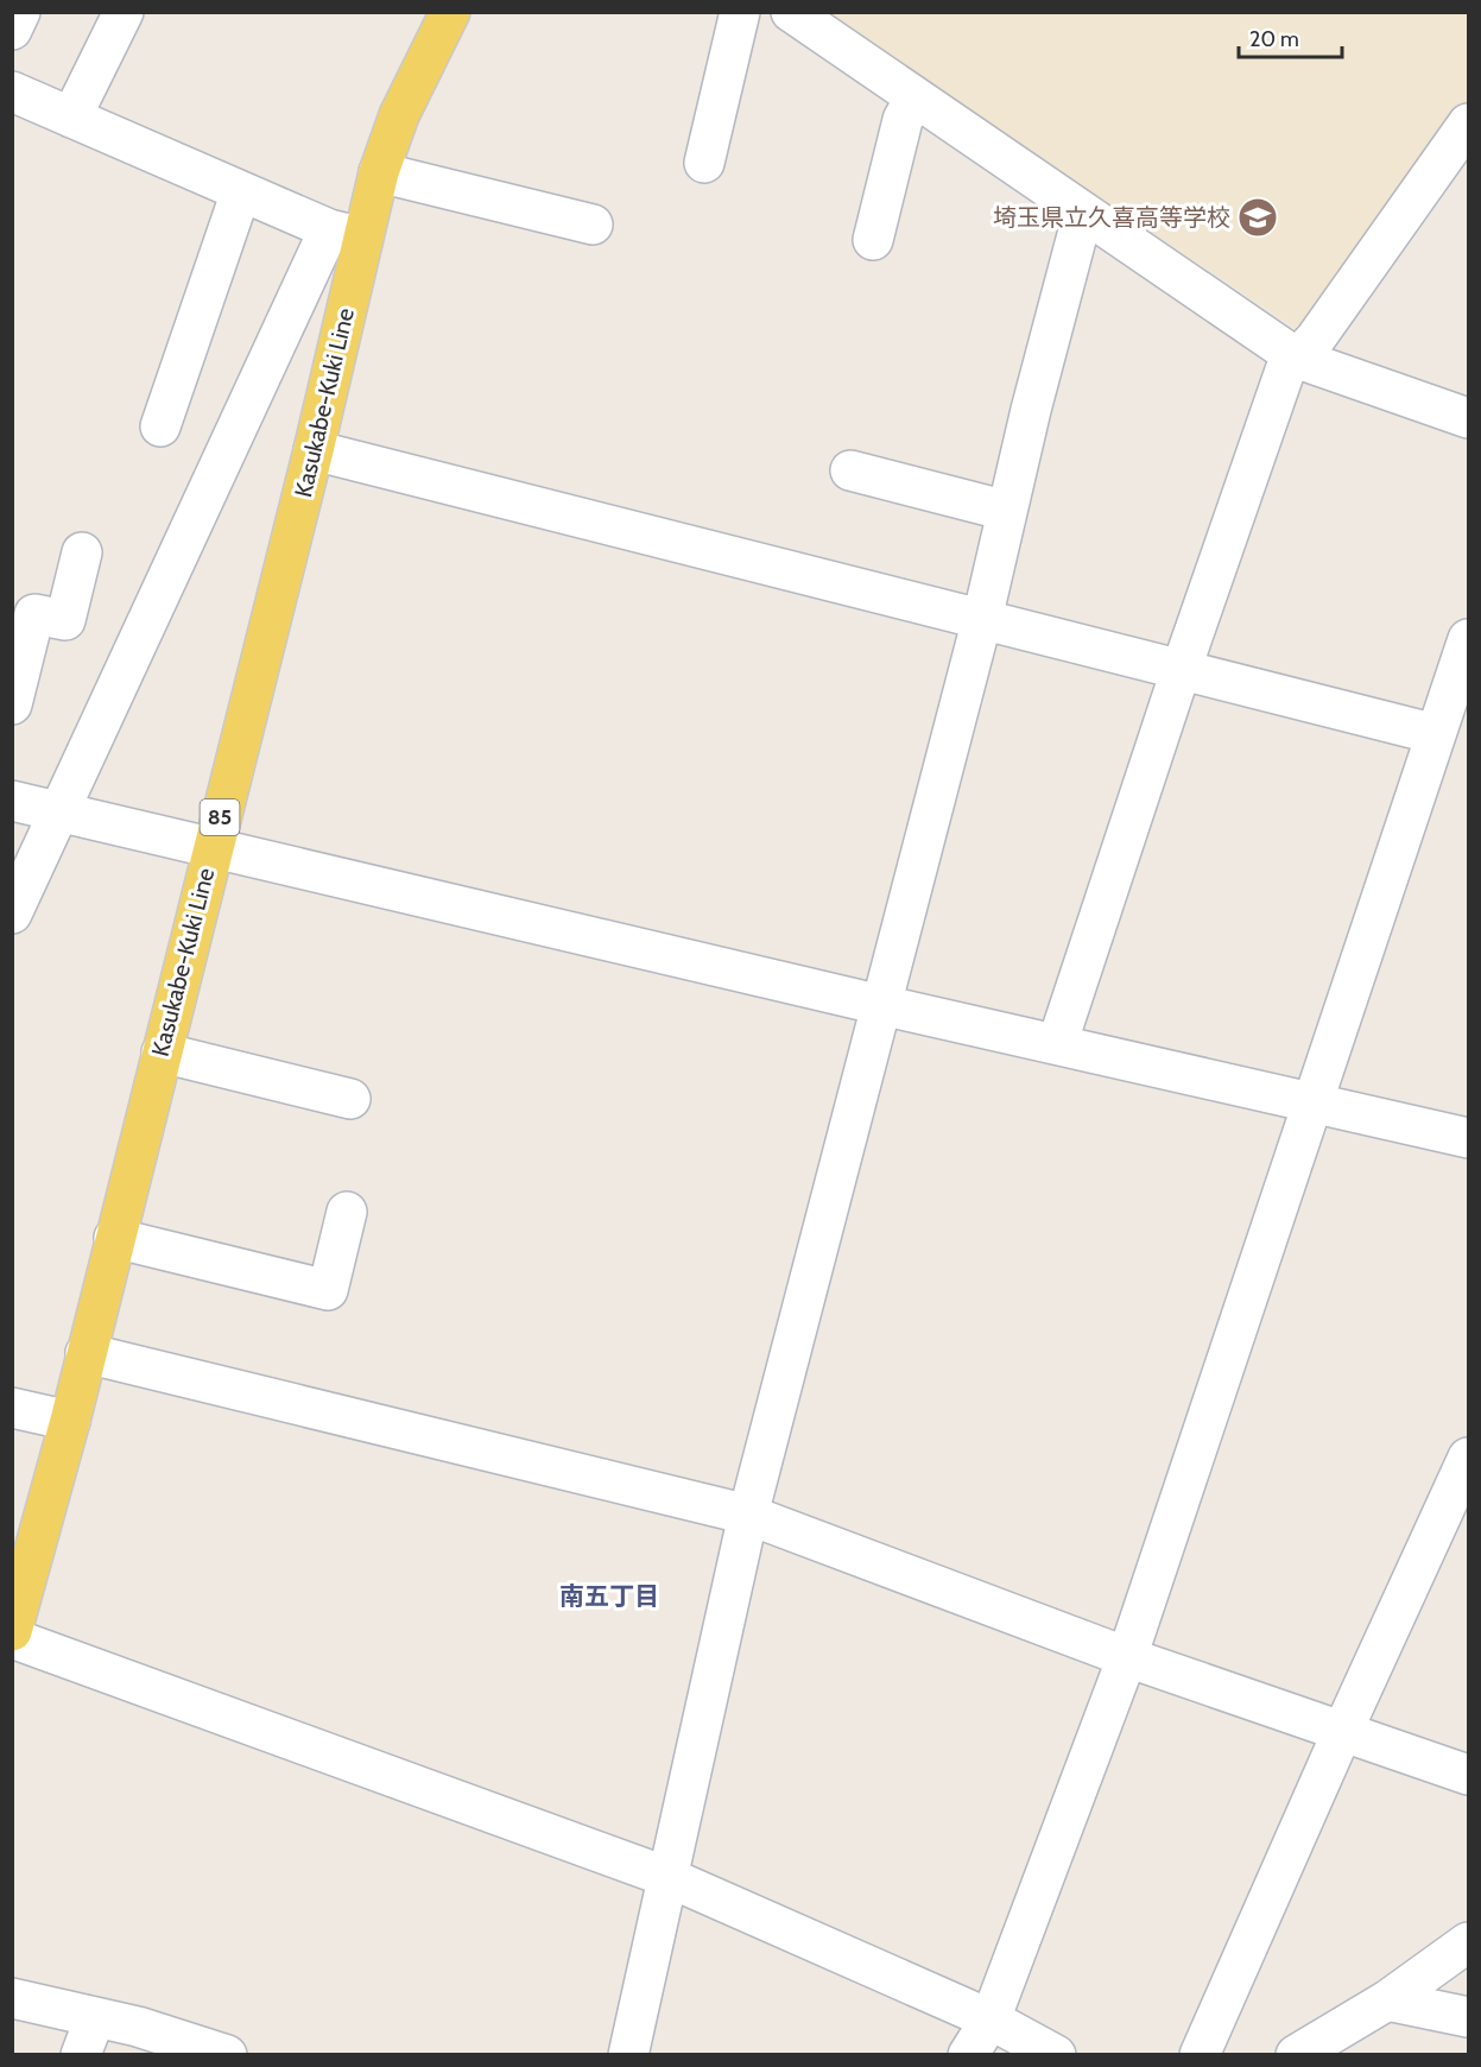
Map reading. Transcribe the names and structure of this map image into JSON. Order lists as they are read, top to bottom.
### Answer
{
  "streets": {
    "main road": ["Kasukabe-Kuki Line", "85"]
  },
  "districts": ["南五丁目"],
  "places": {
    "school or university": ["埼玉県立久喜高等学校"]
  },
  "scale_bar": "20 m"
}
